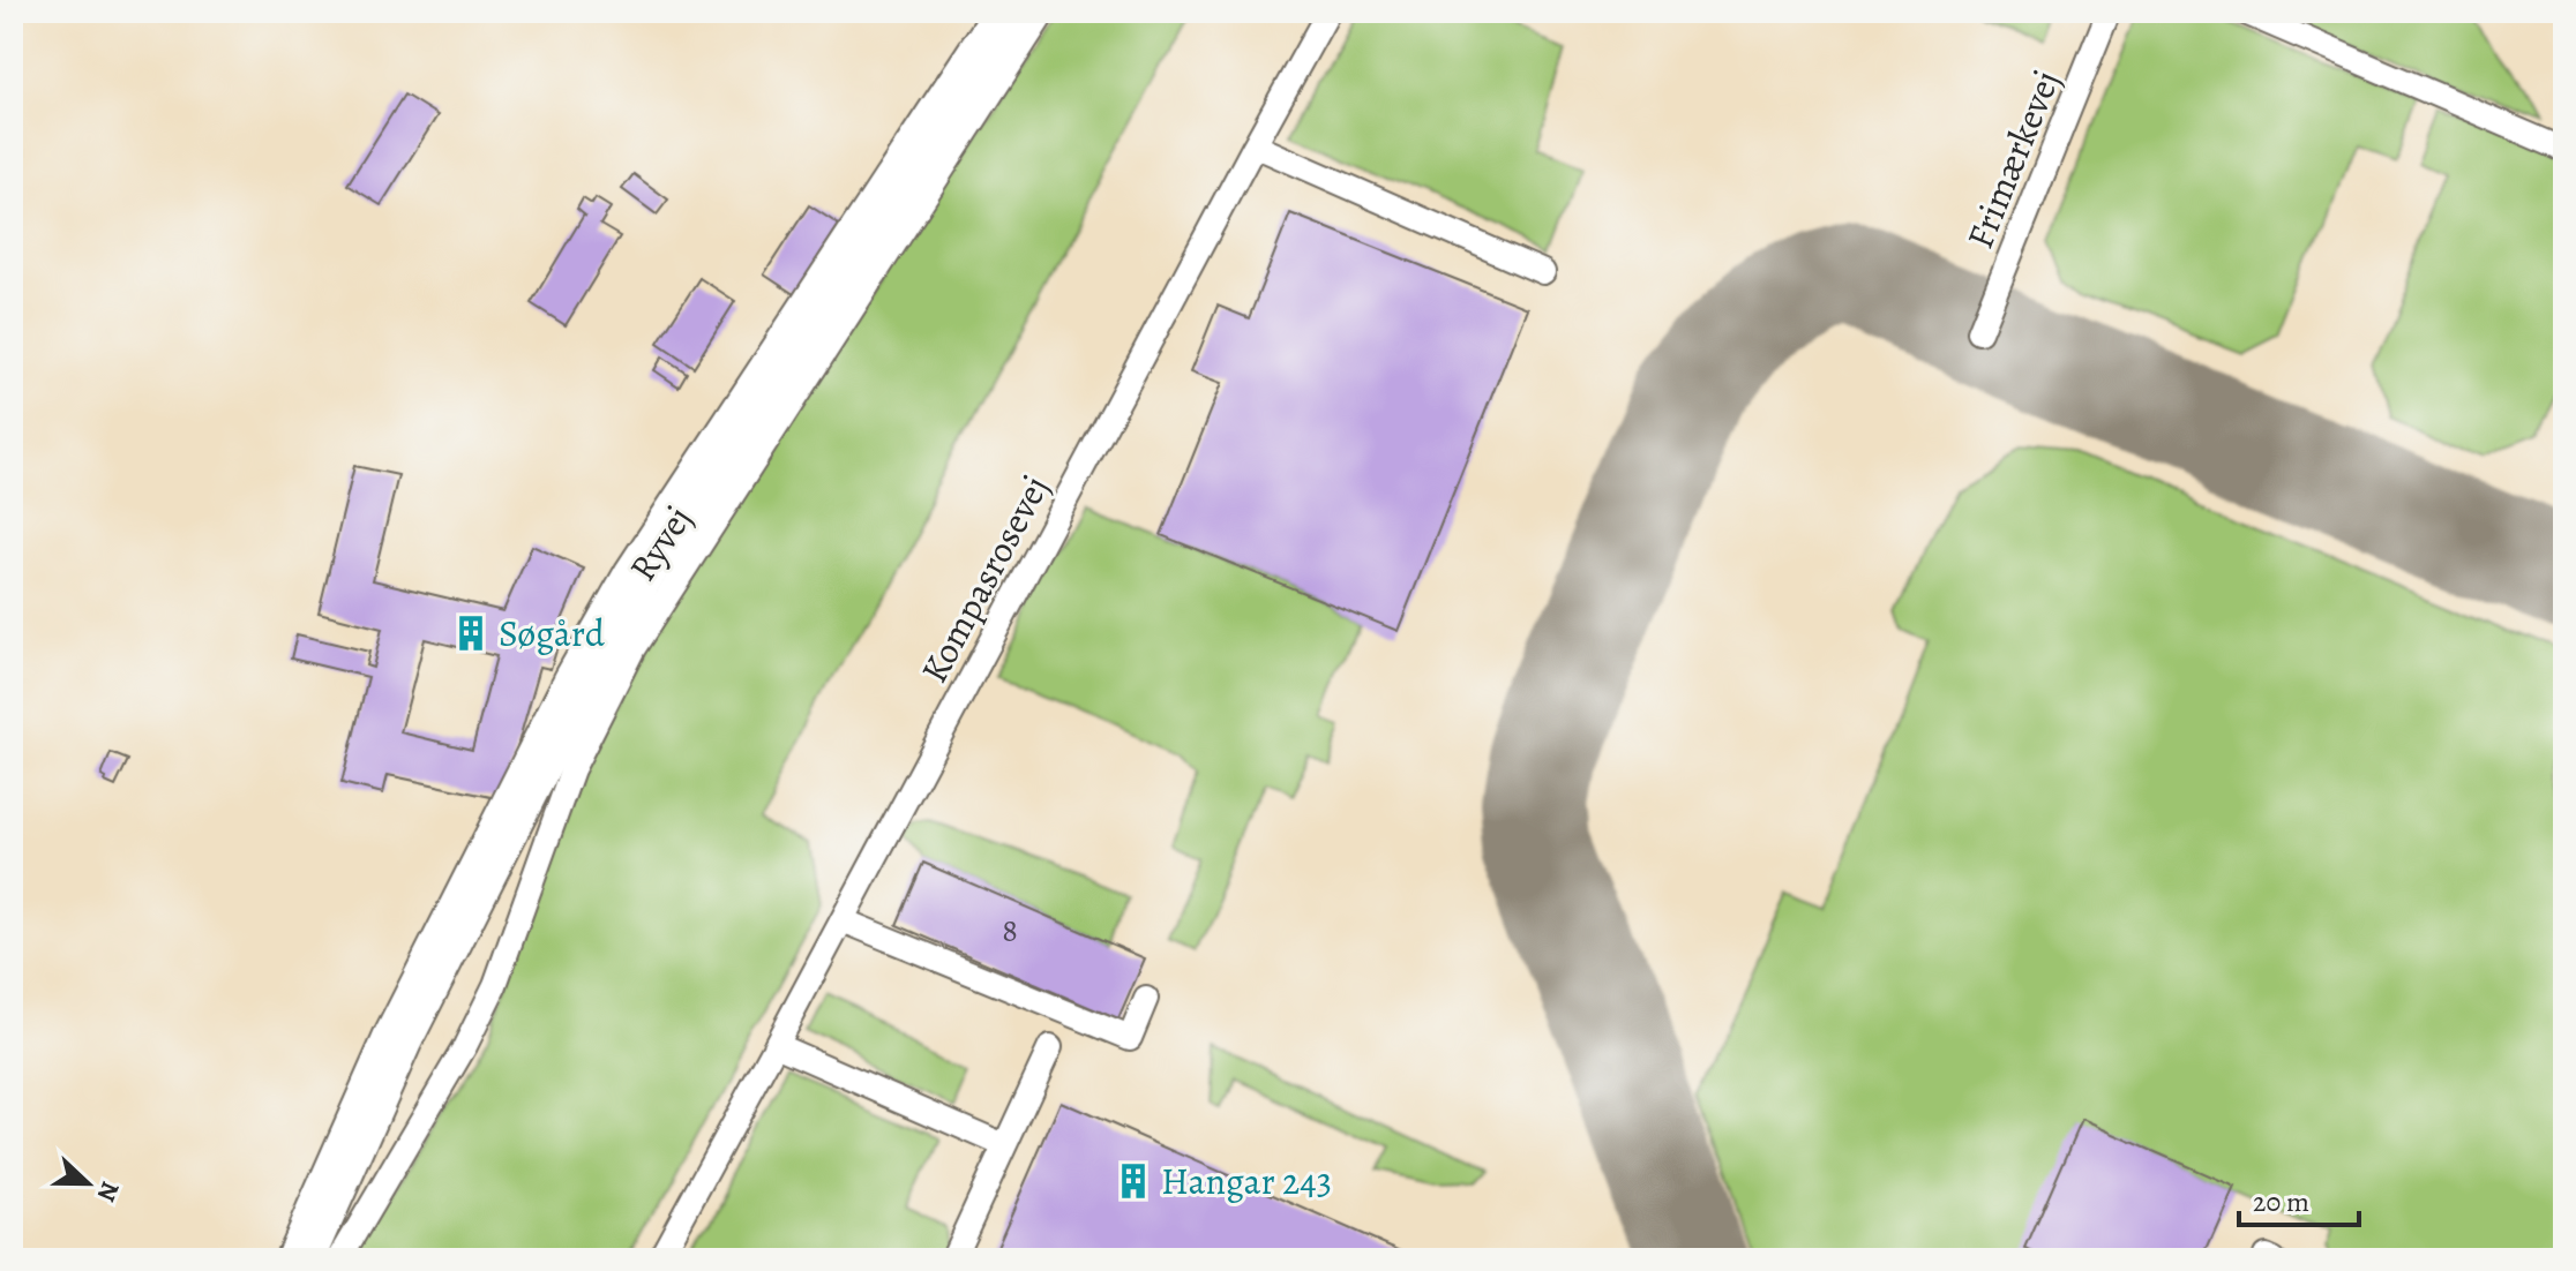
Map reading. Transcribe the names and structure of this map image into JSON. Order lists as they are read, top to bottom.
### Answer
{
  "streets": {
    "street": ["Ryvej"],
    "lane": ["Frimærkevej", "Kompasrosevej"]
  },
  "places": {
    "building": ["Søgård", "Hangar 243"]
  },
  "house_numbers": ["8"],
  "scale_bar": "20 m",
  "north": "right"
}
